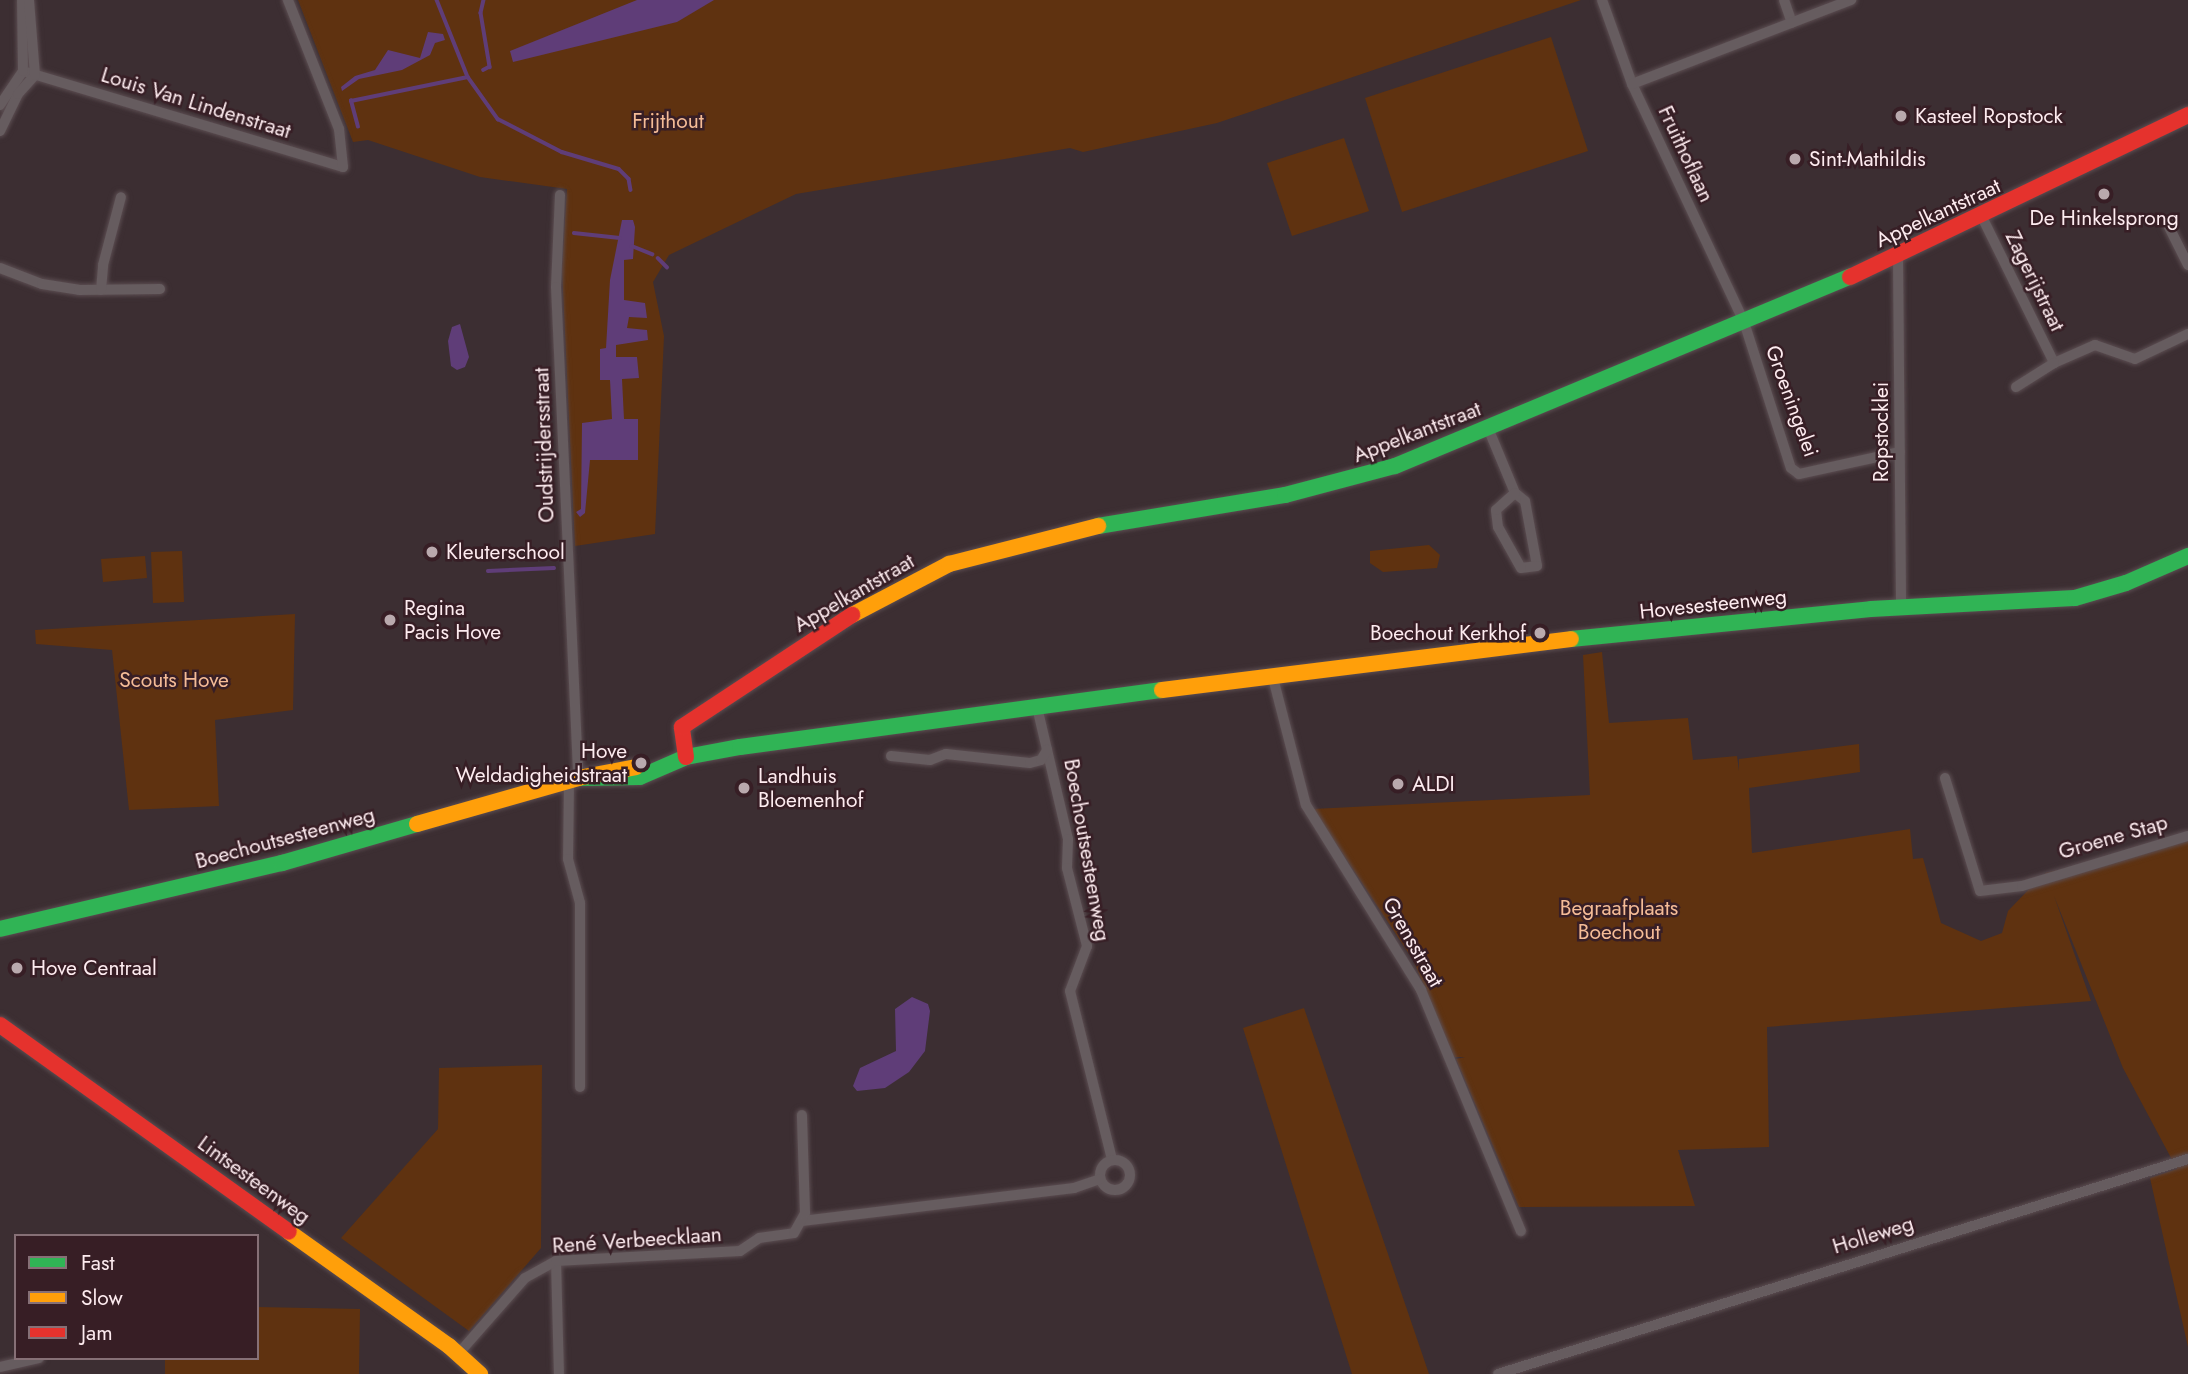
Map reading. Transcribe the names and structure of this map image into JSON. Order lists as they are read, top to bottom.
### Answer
{
  "streets": {
    "street": [
      "Louis Van Lindenstraat",
      "Fruithoflaan",
      "Appelkantstraat",
      "Zagerijstraat",
      "Groeningelei",
      "Ropstocklei",
      "Oudstrijdersstraat",
      "Hovesesteenweg",
      "Groene Stap",
      "Boechoutsesteenweg",
      "Grensstraat",
      "Lintsesteenweg",
      "Holleweg",
      "René Verbeecklaan"
    ]
  },
  "crossings": [
    ["Fruithoflaan", "Appelkantstraat"],
    ["Fruithoflaan", "Groeningelei"],
    ["Appelkantstraat", "Zagerijstraat"],
    ["Appelkantstraat", "Groeningelei"],
    ["Appelkantstraat", "Ropstocklei"],
    ["Appelkantstraat", "Boechoutsesteenweg"],
    ["Groeningelei", "Ropstocklei"],
    ["Ropstocklei", "Hovesesteenweg"],
    ["Oudstrijdersstraat", "Boechoutsesteenweg"],
    ["Hovesesteenweg", "Boechoutsesteenweg"],
    ["Hovesesteenweg", "Grensstraat"],
    ["Boechoutsesteenweg", "René Verbeecklaan"],
    ["Lintsesteenweg", "René Verbeecklaan"]
  ],
  "parks": ["Frijthout", "Scouts Hove", "Begraafplaats Boechout"],
  "places": [
    "Kasteel Ropstock",
    "Sint-Mathildis",
    "De Hinkelsprong",
    "Kleuterschool",
    "Regina Pacis Hove",
    "Boechout Kerkhof",
    "Hove Weldadigheidstraat",
    "ALDI",
    "Landhuis Bloemenhof",
    "Hove Centraal"
  ],
  "legend": ["Fast", "Slow", "Jam"]
}
